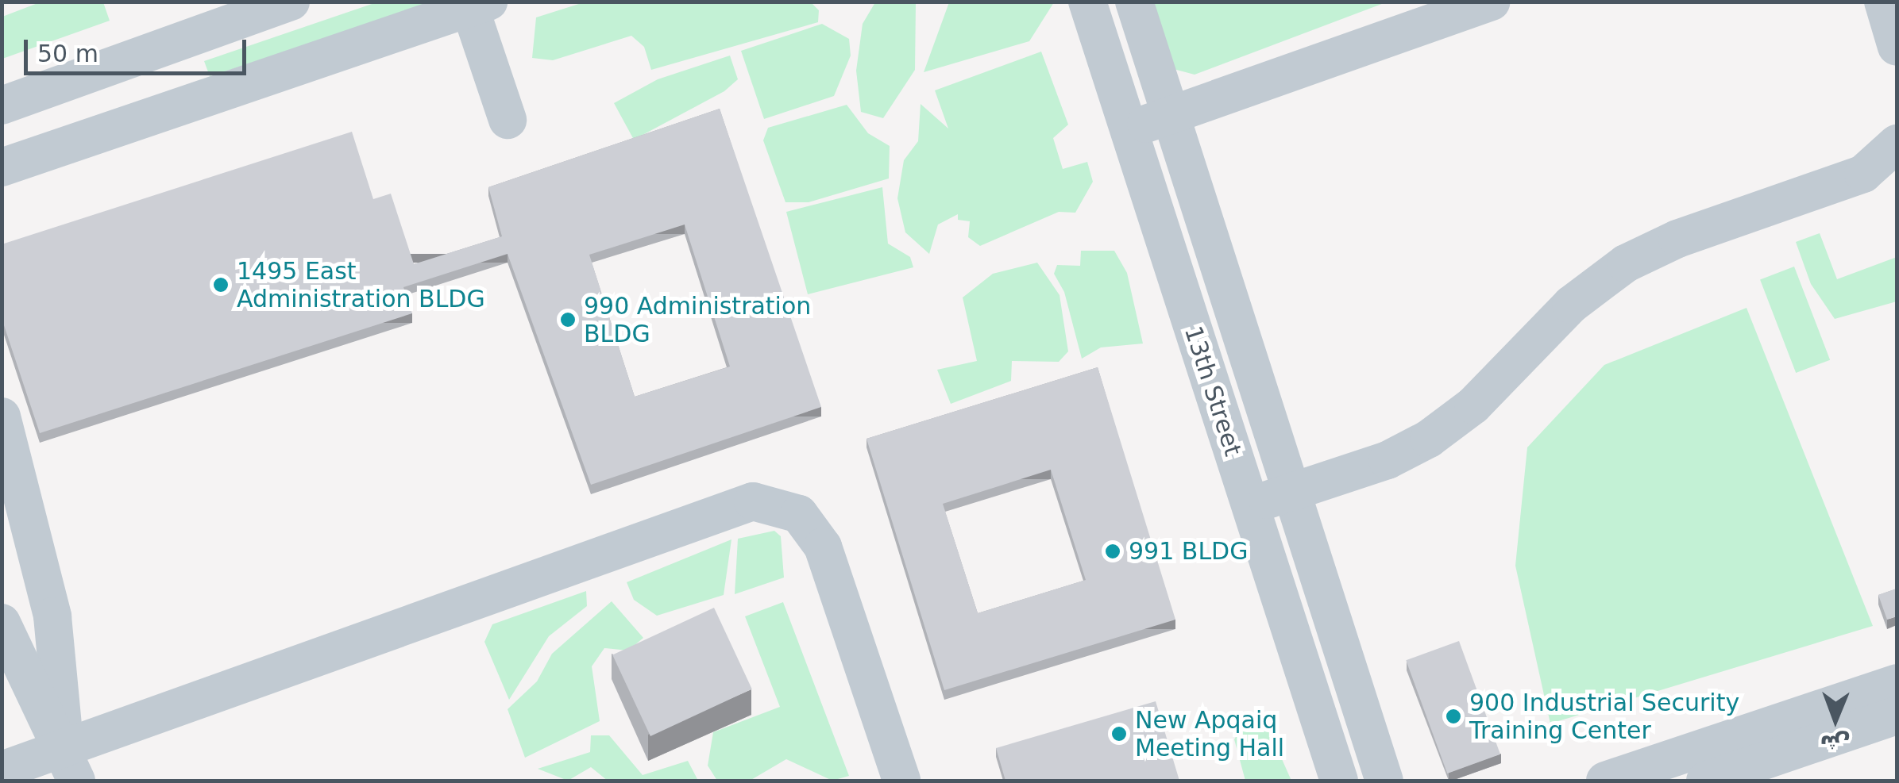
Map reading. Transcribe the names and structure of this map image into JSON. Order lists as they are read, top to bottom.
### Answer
{
  "streets": {
    "street": ["13th Street"]
  },
  "places": [
    "1495 East Administration BLDG",
    "990 Administration BLDG",
    "991 BLDG",
    "900 Industrial Security Training Center",
    "New Apqaiq Meeting Hall"
  ],
  "scale_bar": "50 m",
  "north": "bottom"
}
